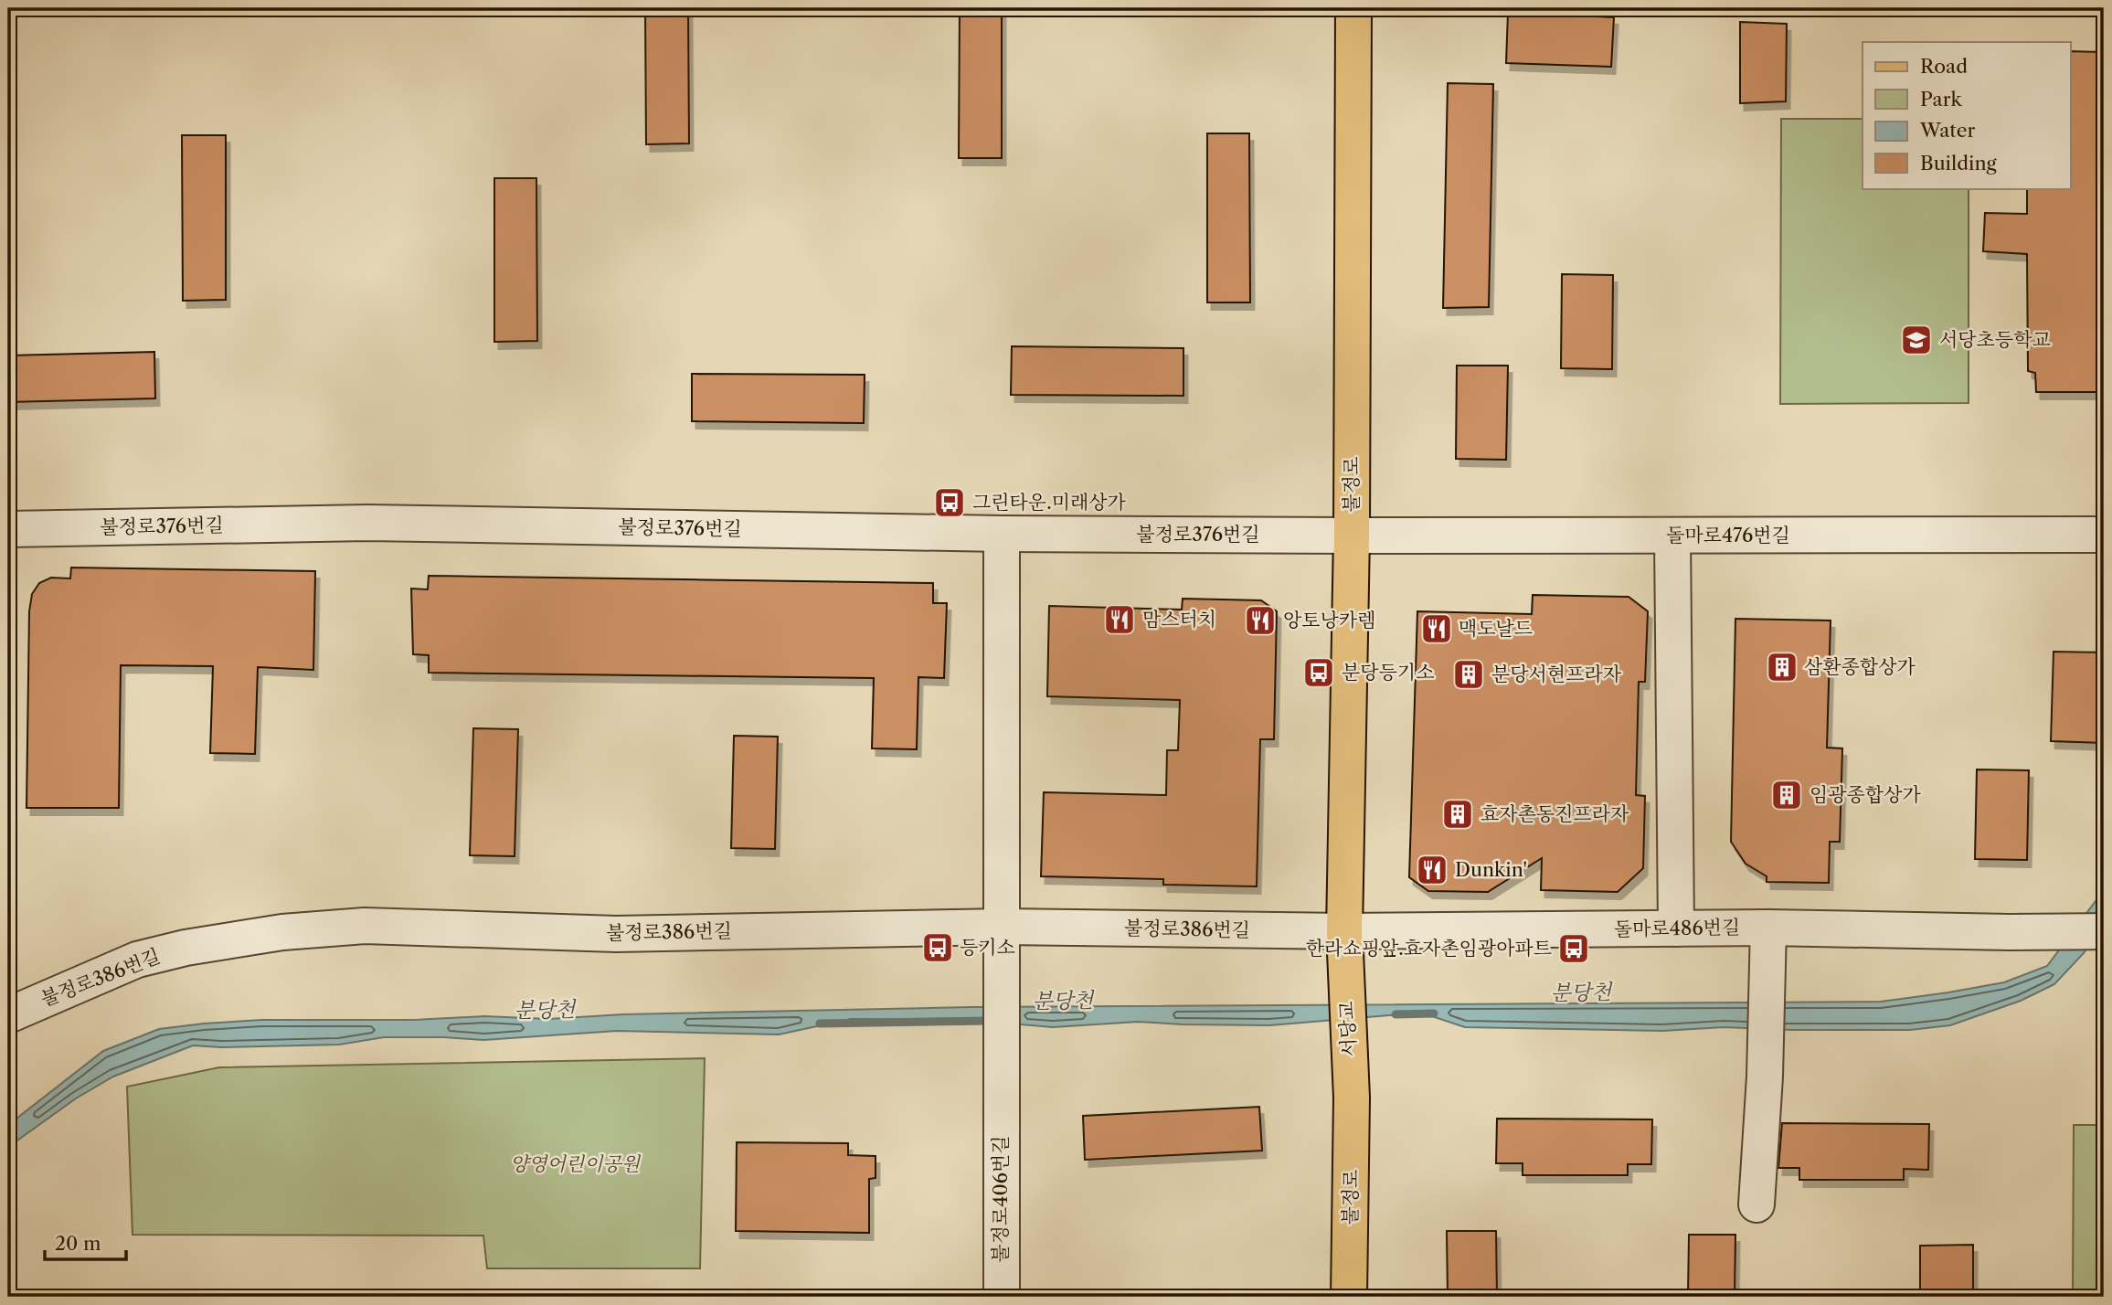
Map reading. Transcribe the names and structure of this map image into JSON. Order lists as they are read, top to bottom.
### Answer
{
  "streets": {
    "main road": ["불정로", "서당교"],
    "street": [
      "불정로376번길",
      "돌마로476번길",
      "돌마로486번길",
      "불정로386번길",
      "불정로406번길"
    ]
  },
  "crossings": [
    ["불정로", "불정로376번길"],
    ["불정로", "돌마로476번길"],
    ["불정로", "돌마로486번길"],
    ["불정로", "불정로386번길"],
    ["불정로", "서당교"],
    ["불정로376번길", "돌마로476번길"],
    ["불정로376번길", "불정로406번길"],
    ["돌마로486번길", "불정로386번길"],
    ["돌마로486번길", "서당교"],
    ["불정로386번길", "서당교"],
    ["불정로386번길", "불정로406번길"]
  ],
  "water": ["분당천"],
  "parks": ["양영어린이공원"],
  "places": {
    "school or university": ["서당초등학교"],
    "bus stop": [
      "그린타운.미래상가",
      "분당등기소",
      "등기소",
      "한라쇼핑앞.효자촌임광아파트"
    ],
    "restaurant": [
      "맘스터치",
      "앙토낭카렘",
      "맥도날드",
      "Dunkin'"
    ],
    "building": [
      "삼환종합상가",
      "분당서현프라자",
      "임광종합상가",
      "효자촌동진프라자"
    ]
  },
  "legend": [
    "Road",
    "Park",
    "Water",
    "Building"
  ],
  "scale_bar": "20 m"
}
